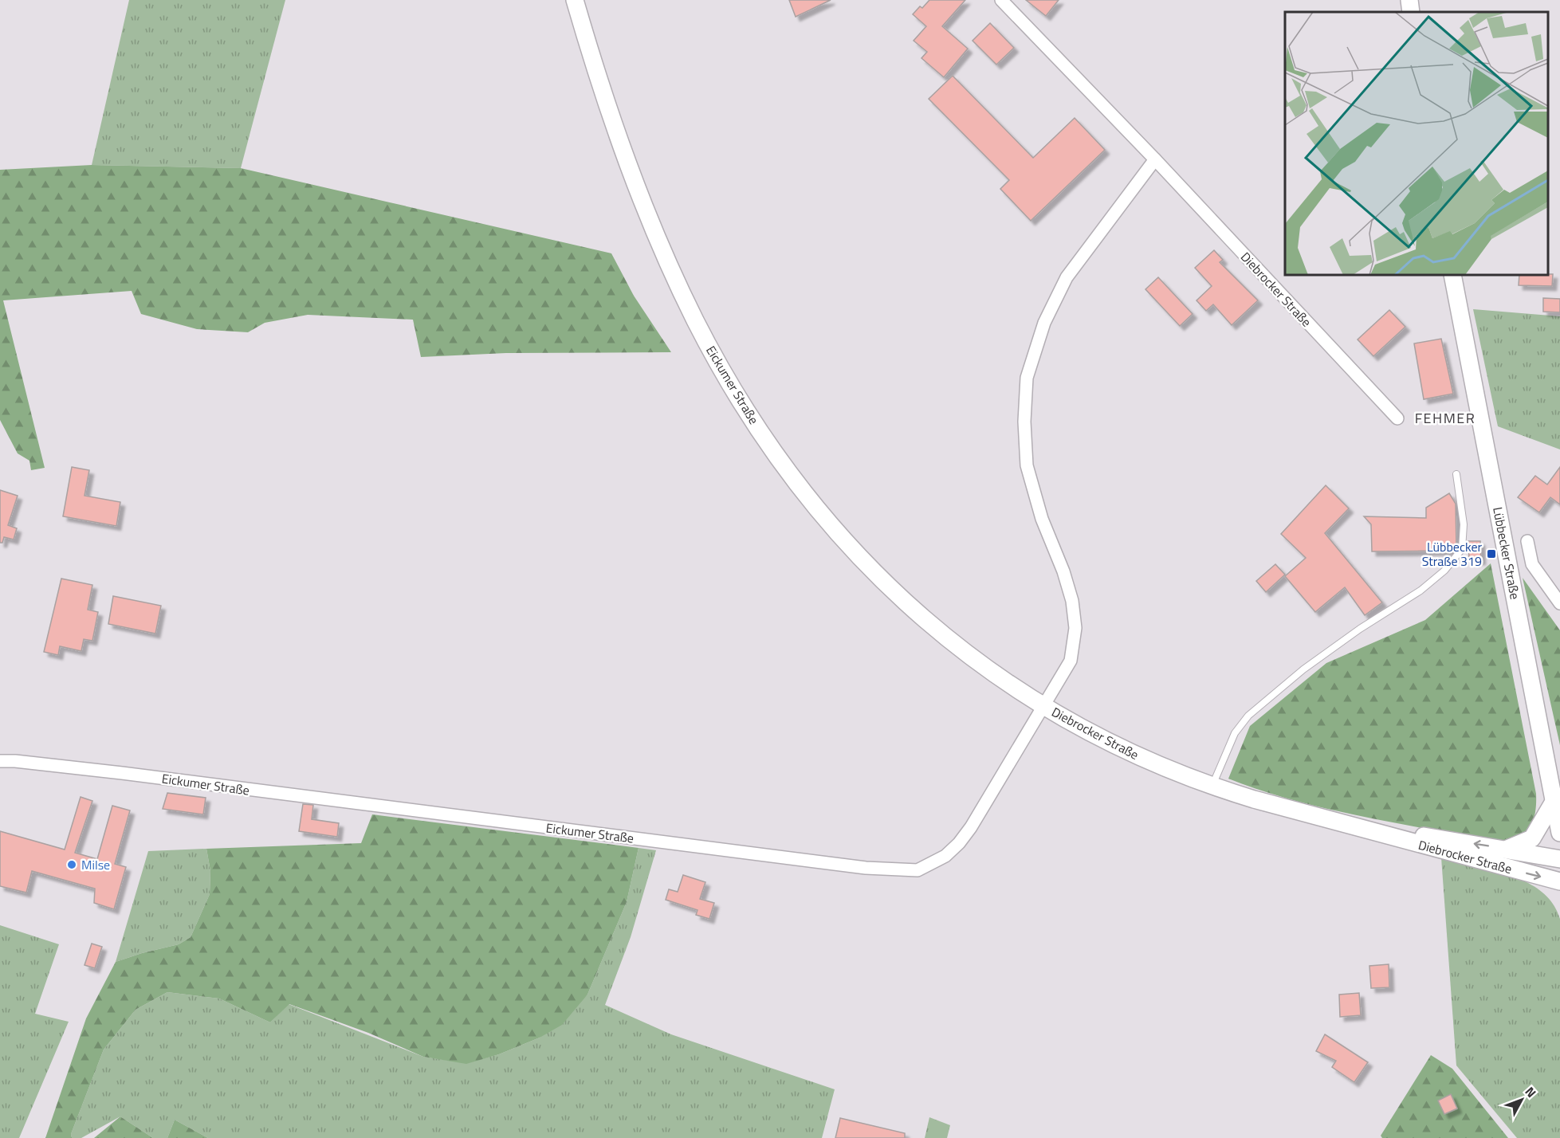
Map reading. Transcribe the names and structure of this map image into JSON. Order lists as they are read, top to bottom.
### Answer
{
  "streets": {
    "main road": ["Diebrocker Straße", "Eickumer Straße", "Lübbecker Straße"]
  },
  "crossings": [
    ["Diebrocker Straße", "Eickumer Straße"]
  ],
  "districts": ["FEHMER"],
  "places": {
    "transit": ["Lübbecker Straße 319"],
    "other": ["Milse"]
  },
  "north": "top right"
}
